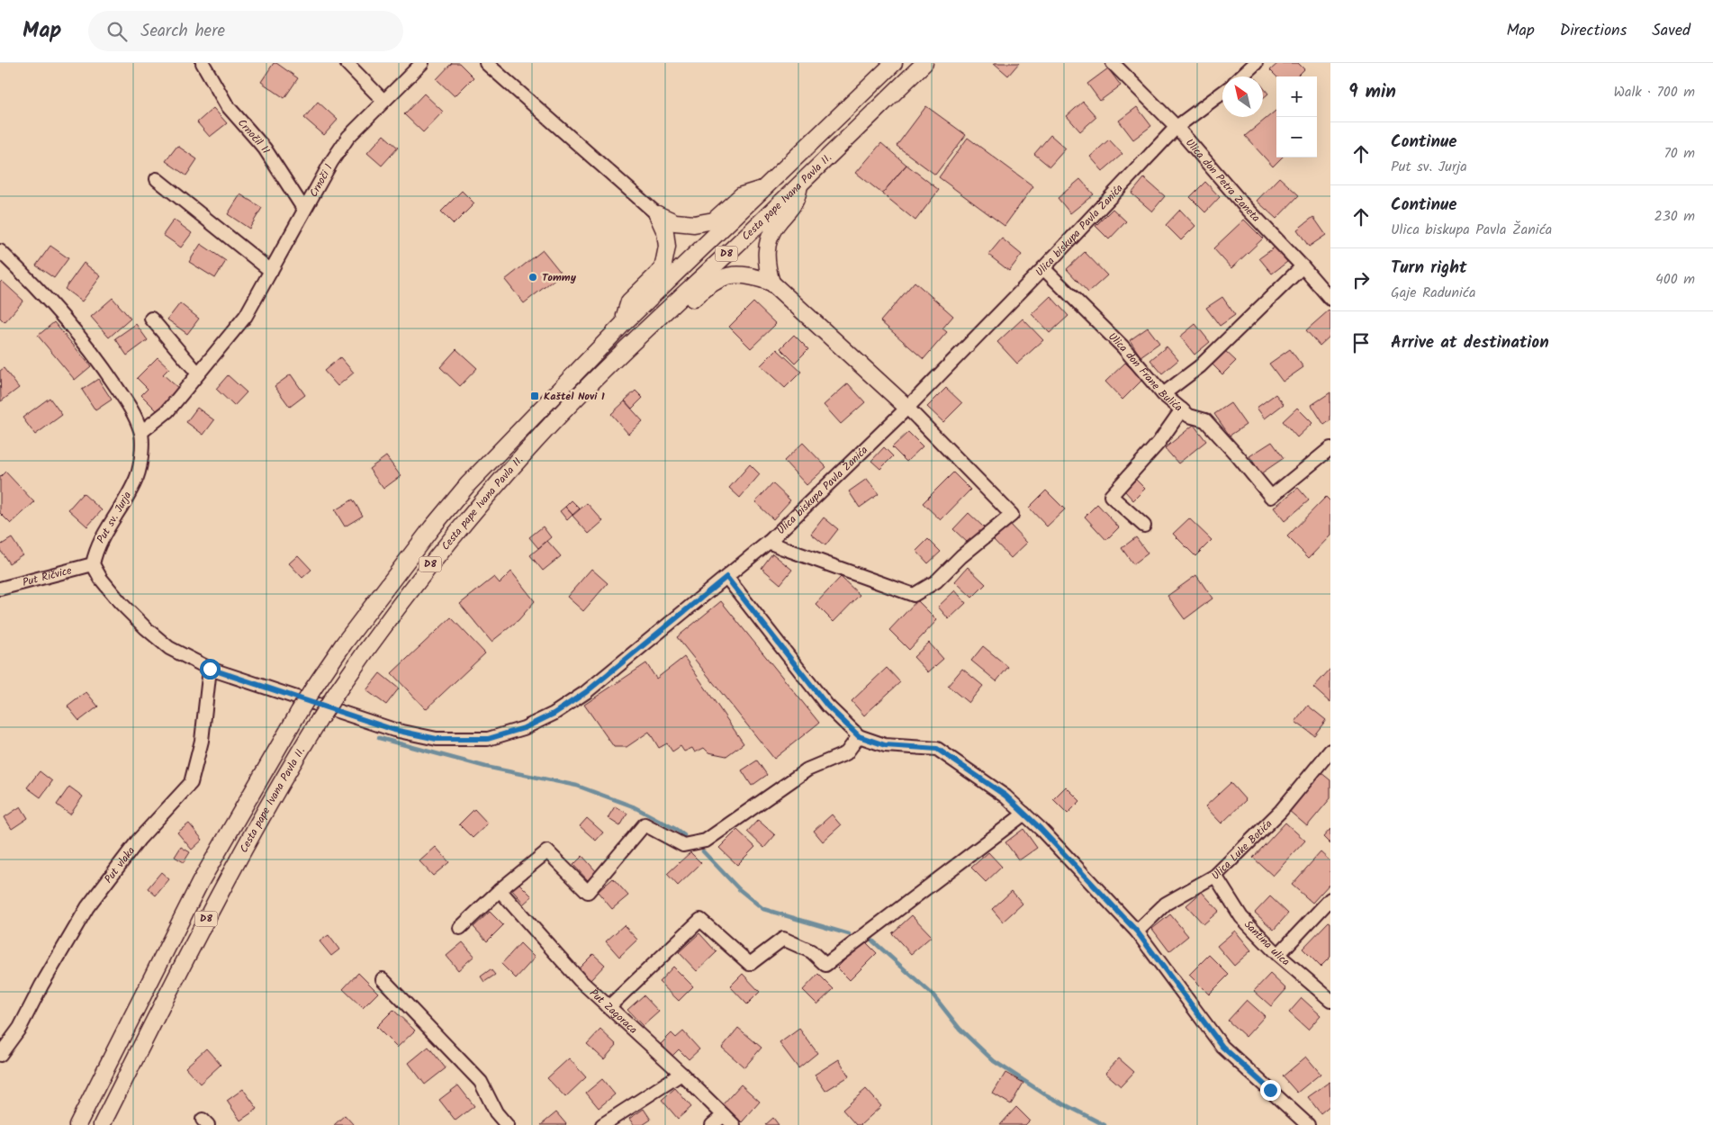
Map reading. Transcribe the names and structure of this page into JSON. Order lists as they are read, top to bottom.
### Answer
{
  "streets": {
    "main road": ["Cesta pape Ivana Pavla II.", "D8"],
    "street": [
      "Crnočil II",
      "Ulica don Petra Zaneta",
      "Crnoči l",
      "Ulica biskupa Pavla Žanića",
      "Ulica don Frane Bulića",
      "Put sv. Jurja",
      "Put Ričvice",
      "Ulica Luke Botića",
      "Put vlaka",
      "Šantina ulica",
      "Put Zagoraca"
    ]
  },
  "crossings": [
    ["Crnočil II", "Crnoči l"],
    ["Ulica don Petra Zaneta", "Ulica biskupa Pavla Žanića"],
    ["Crnoči l", "Put sv. Jurja"],
    ["Ulica biskupa Pavla Žanića", "Ulica don Frane Bulića"],
    ["Ulica biskupa Pavla Žanića", "Put vlaka"],
    ["Put sv. Jurja", "Put Ričvice"],
    ["Ulica Luke Botića", "Šantina ulica"]
  ],
  "places": {
    "other": ["Tommy"],
    "transit": ["Kaštel Novi 1"]
  },
  "north": "top left",
  "page": {
    "header": "Map",
    "search": "Search here",
    "nav": ["Map", "Directions", "Saved"],
    "heading": ["9 min", "Walk · 700 m"],
    "map_buttons": ["+", "−"],
    "list": [
      ["Continue", "Put sv. Jurja", "70 m"],
      ["Continue", "Ulica biskupa Pavla Žanića", "230 m"],
      ["Turn right", "Gaje Radunića", "400 m"],
      "Arrive at destination"
    ]
  }
}
